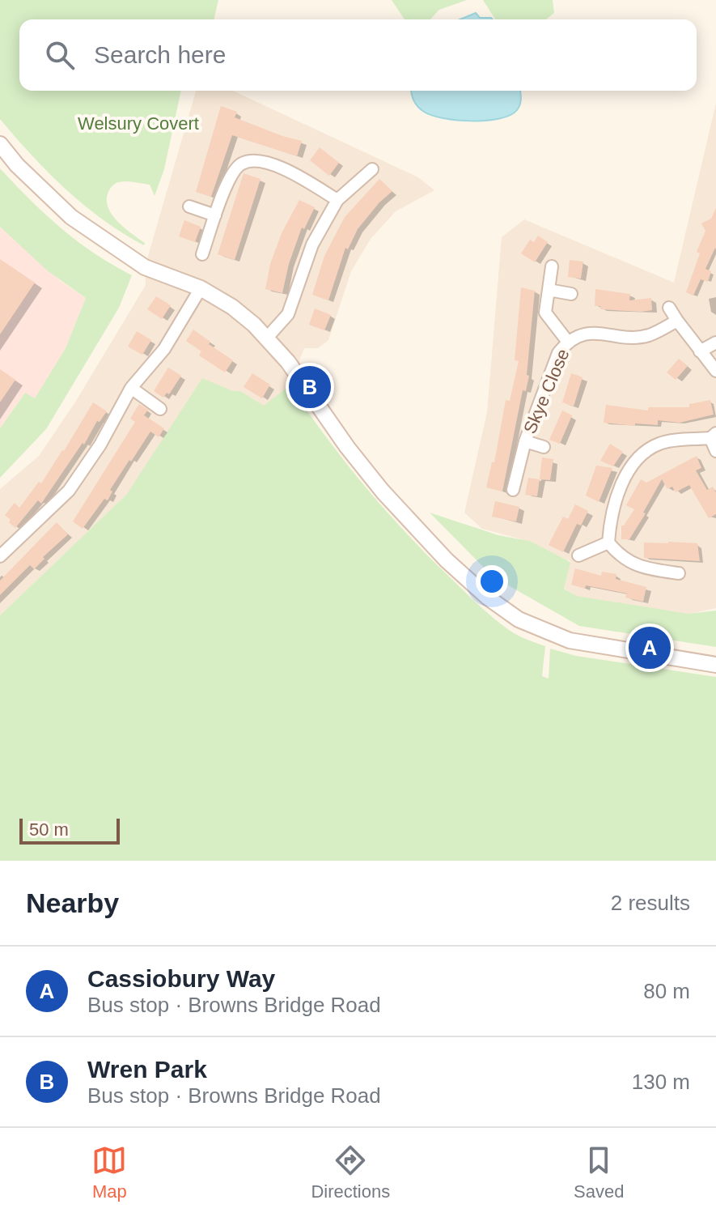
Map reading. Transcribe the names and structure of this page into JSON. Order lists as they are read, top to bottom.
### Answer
{
  "streets": {
    "street": ["Skye Close"]
  },
  "parks": ["Welsury Covert"],
  "scale_bar": "50 m",
  "page": {
    "search": "Search here",
    "pins": ["B", "A"],
    "scale": "50 m",
    "heading": ["Nearby", "2 results"],
    "list": [
      {
        "mark": "A",
        "name": "Cassiobury Way",
        "note": "Bus stop · Browns Bridge Road",
        "value": "80 m"
      },
      {
        "mark": "B",
        "name": "Wren Park",
        "note": "Bus stop · Browns Bridge Road",
        "value": "130 m"
      }
    ],
    "nav": ["Map", "Directions", "Saved"]
  }
}
